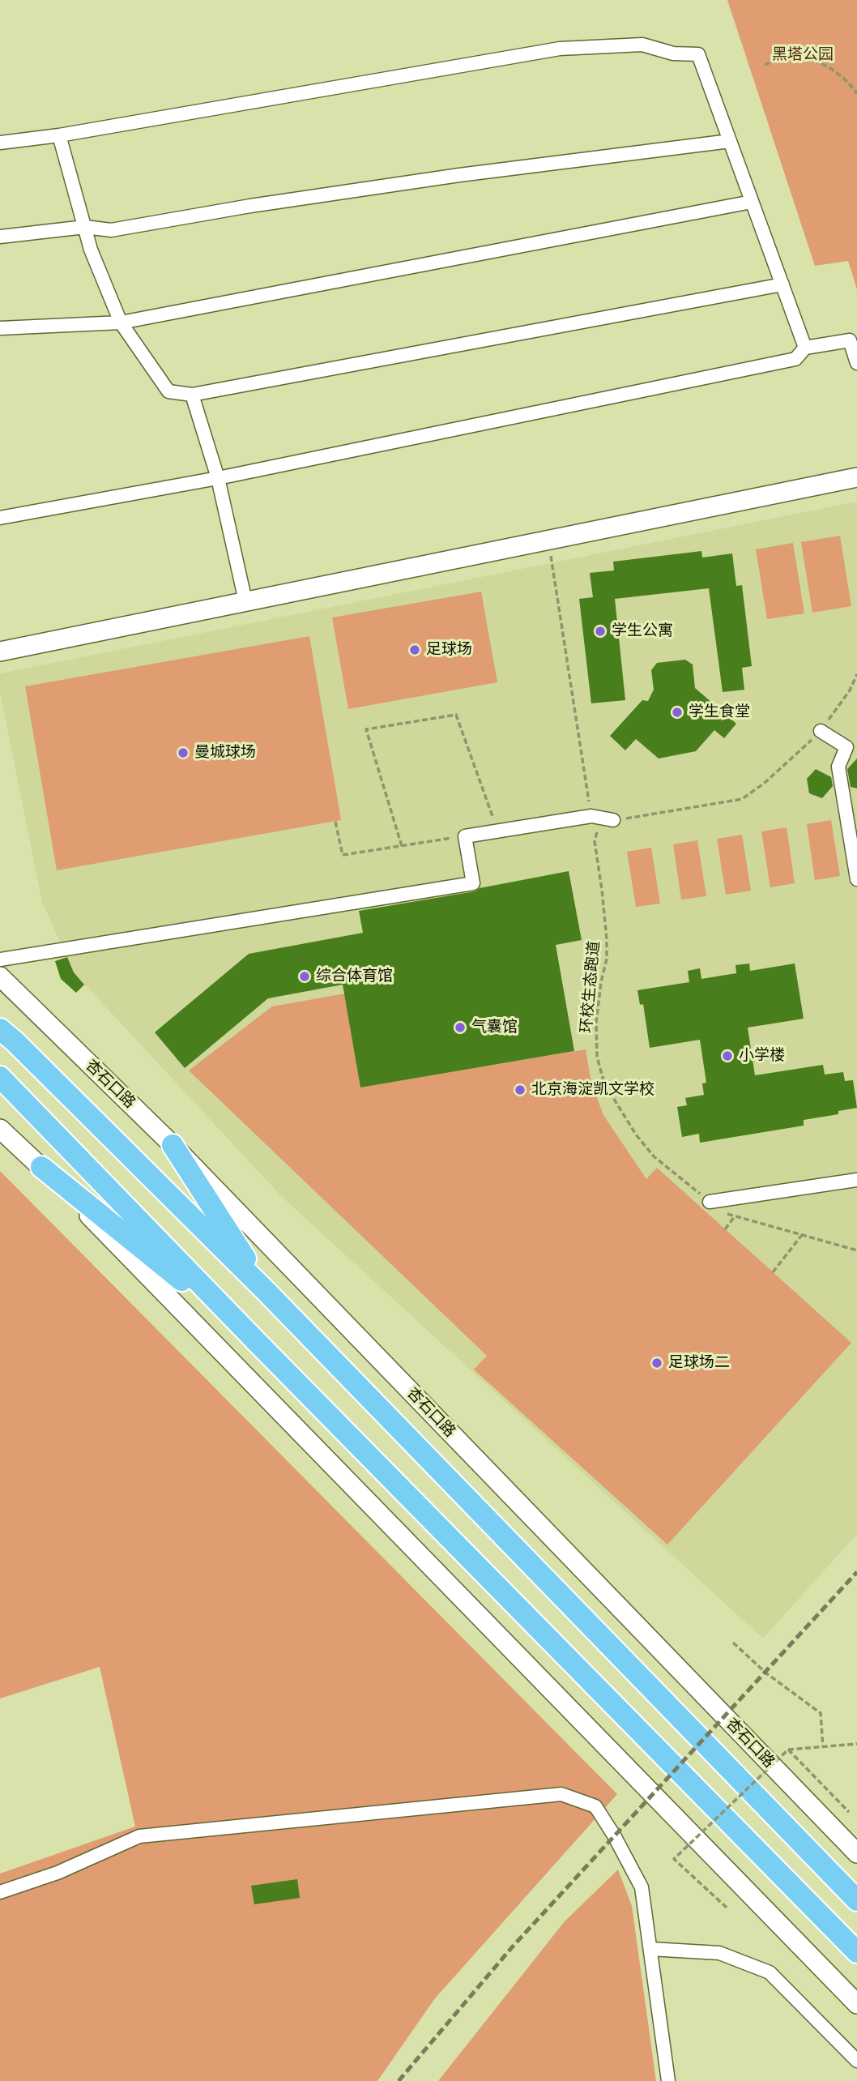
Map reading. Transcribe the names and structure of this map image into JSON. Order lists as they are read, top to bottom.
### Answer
{
  "streets": {
    "street": ["杏石口路"],
    "path": ["环校生态跑道"]
  },
  "parks": ["黑塔公园"],
  "places": [
    "学生公寓",
    "足球场",
    "学生食堂",
    "曼城球场",
    "综合体育馆",
    "气囊馆",
    "小学楼",
    "北京海淀凯文学校",
    "足球场二"
  ]
}
